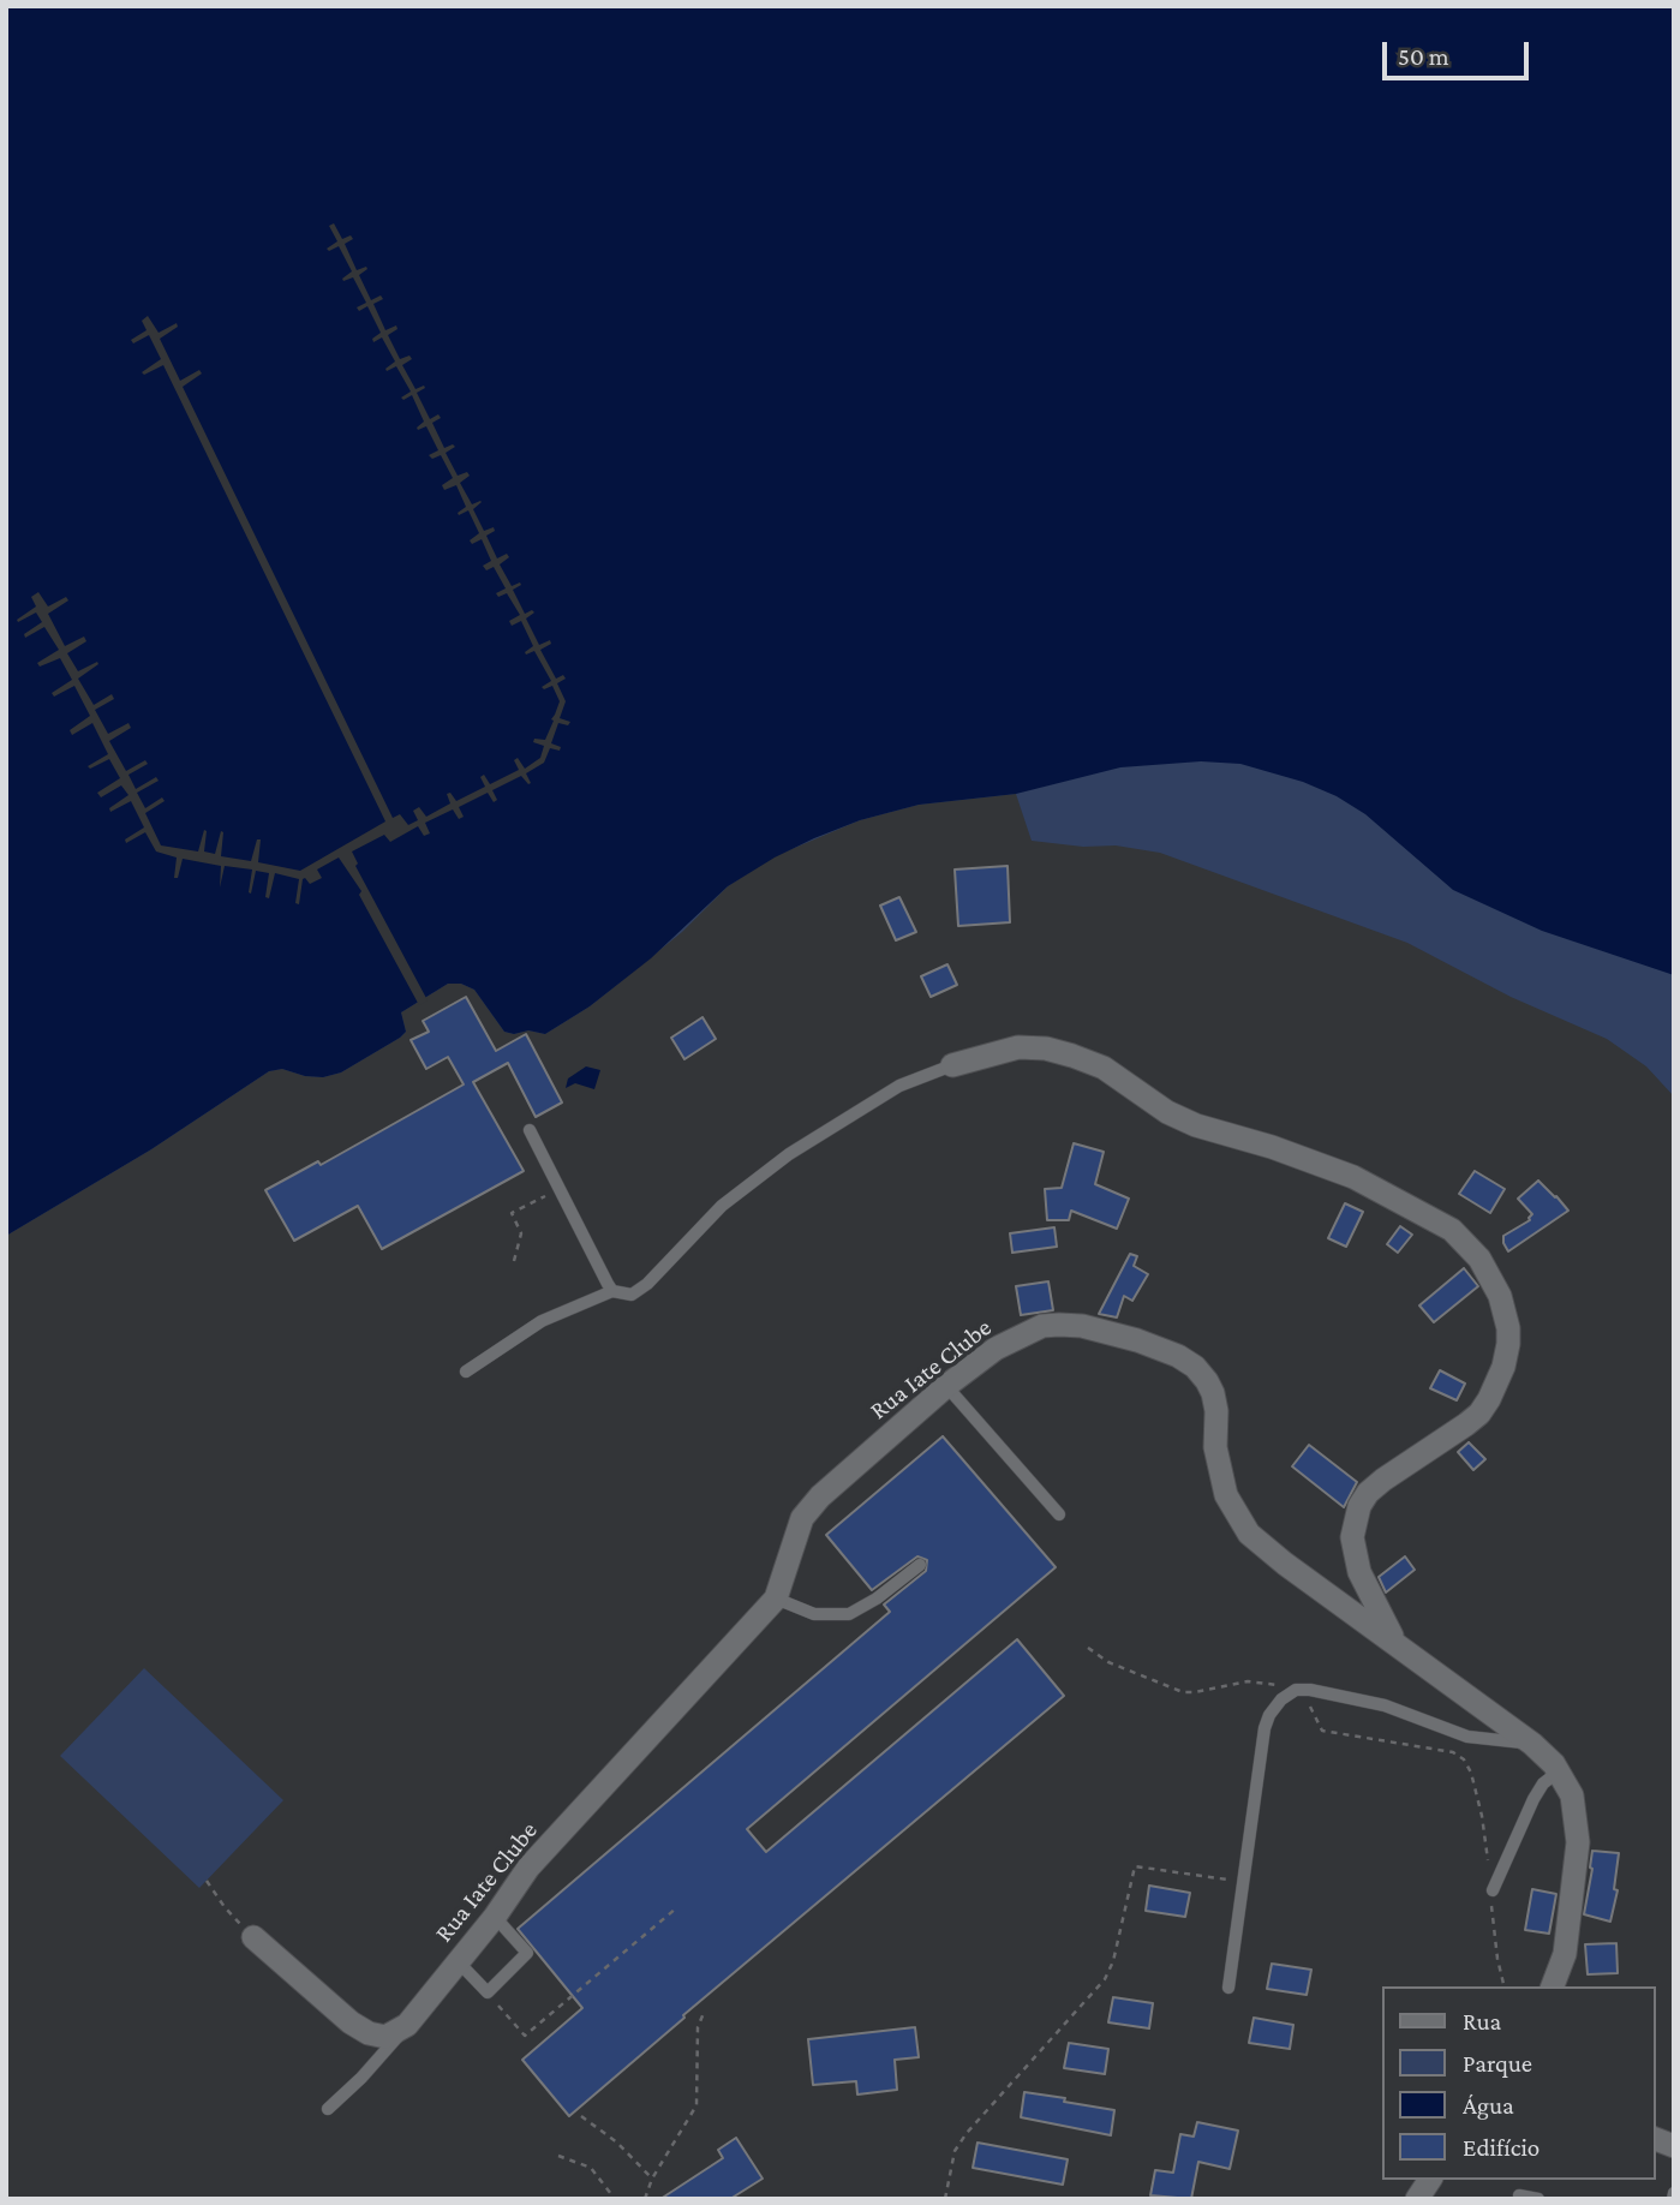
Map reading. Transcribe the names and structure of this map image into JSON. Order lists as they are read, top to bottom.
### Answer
{
  "streets": {
    "street": ["Rua Iate Clube"]
  },
  "legend": [
    "Rua",
    "Parque",
    "Água",
    "Edifício"
  ],
  "scale_bar": "50 m"
}
